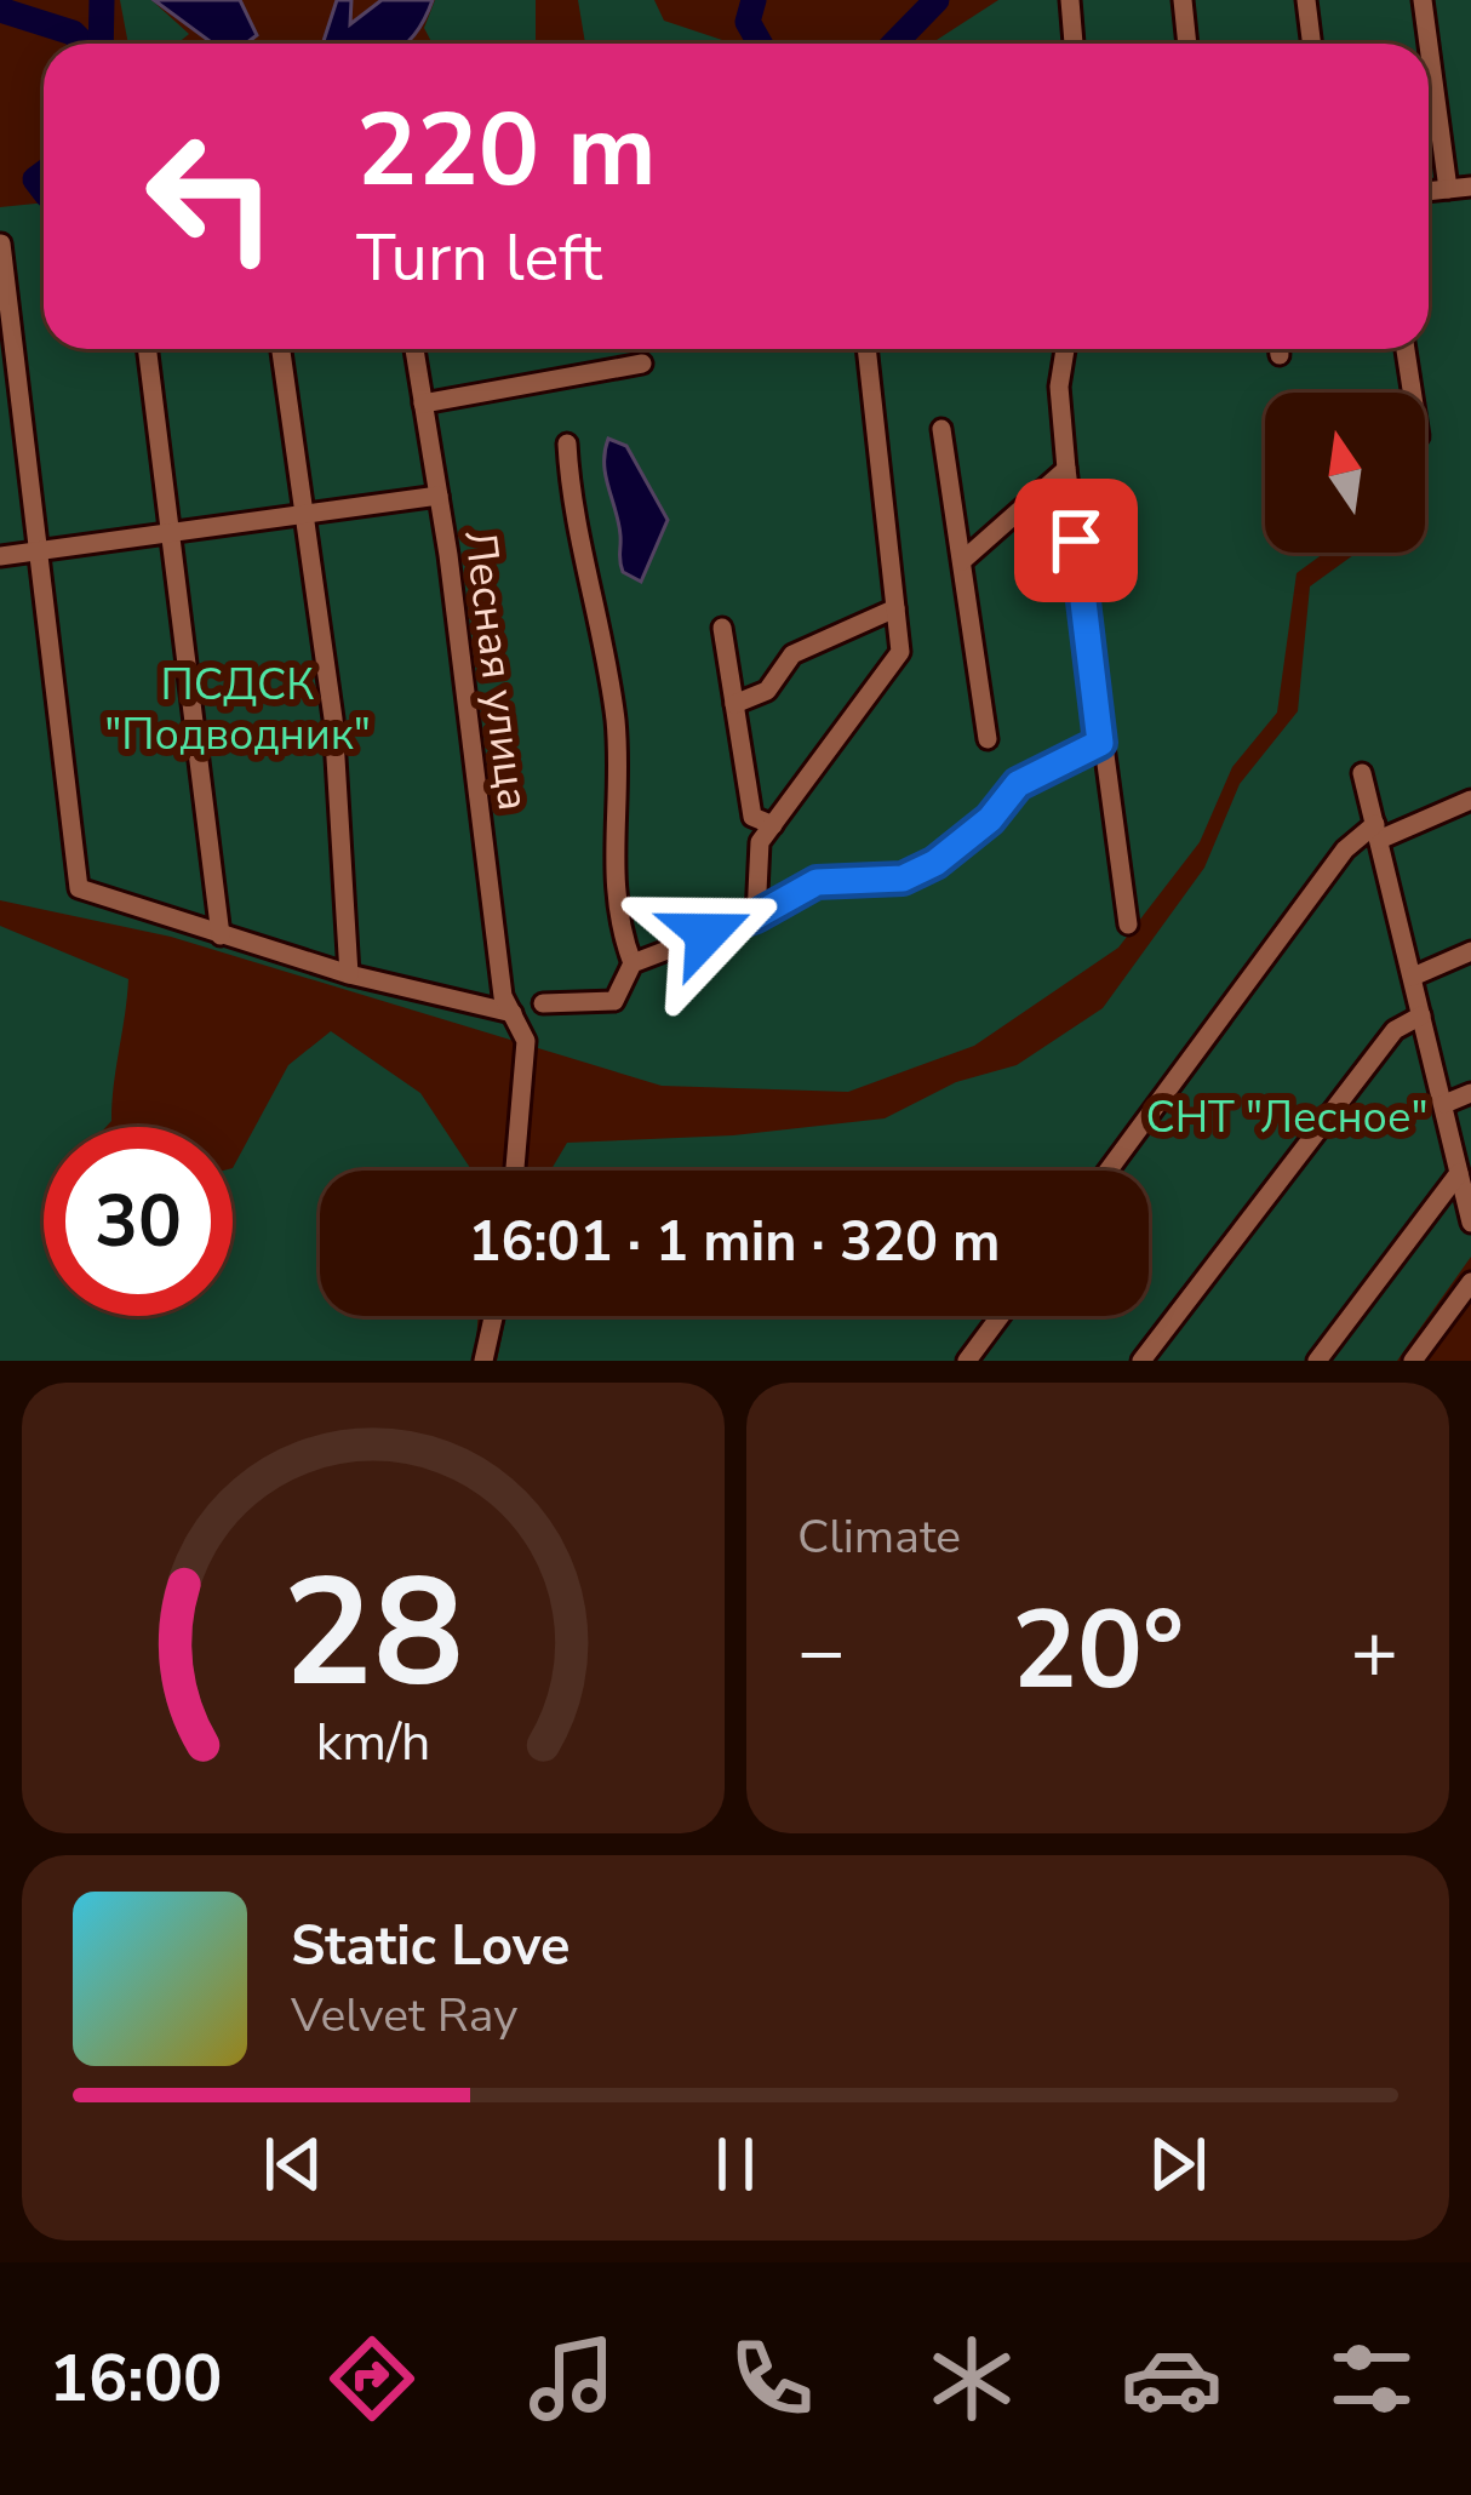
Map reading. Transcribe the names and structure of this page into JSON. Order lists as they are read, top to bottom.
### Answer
{
  "streets": {
    "street": ["Лесная улица"]
  },
  "parks": ["ПСДСК \"Подводник\"", "СНТ \"Лесное\""],
  "north": "top",
  "page": {
    "turn": ["220 m", "Turn left"],
    "limit": "30",
    "trip": "16:01 · 1 min · 320 m",
    "tile": "Climate",
    "heat": ["−", "20°", "+"],
    "song": ["Static Love", "Velvet Ray"],
    "tabs": "16:00",
    "gauge": ["28", "km/h"]
  }
}
